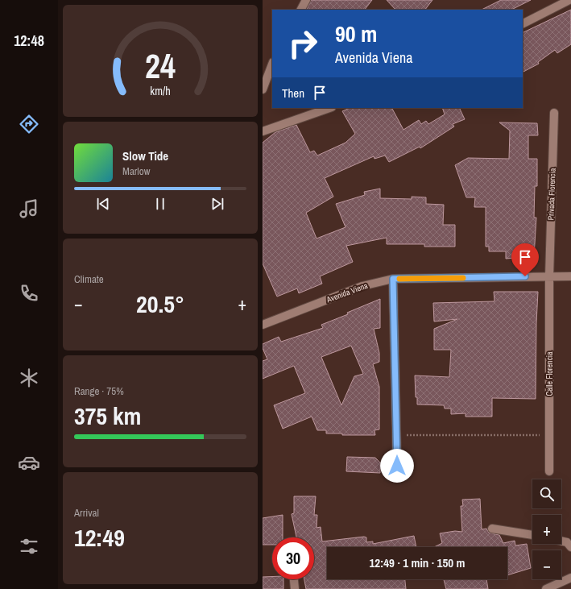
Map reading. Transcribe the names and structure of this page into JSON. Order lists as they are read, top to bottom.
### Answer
{
  "streets": {
    "street": ["Privada Florencia", "Avenida Viena", "Calle Florencia"]
  },
  "crossings": [
    ["Privada Florencia", "Avenida Viena"],
    ["Privada Florencia", "Calle Florencia"],
    ["Avenida Viena", "Calle Florencia"]
  ],
  "page": {
    "tabs": "12:48",
    "turn": ["90 m", "Avenida Viena"],
    "then": "Then",
    "song": ["Slow Tide", "Marlow"],
    "tile": [
      "Climate",
      ["Range · 75%", "375 km"],
      ["Arrival", "12:49"]
    ],
    "heat": ["−", "20.5°", "+"],
    "map_buttons": ["+", "−"],
    "limit": "30",
    "trip": "12:49 · 1 min · 150 m",
    "gauge": ["24", "km/h"]
  }
}
